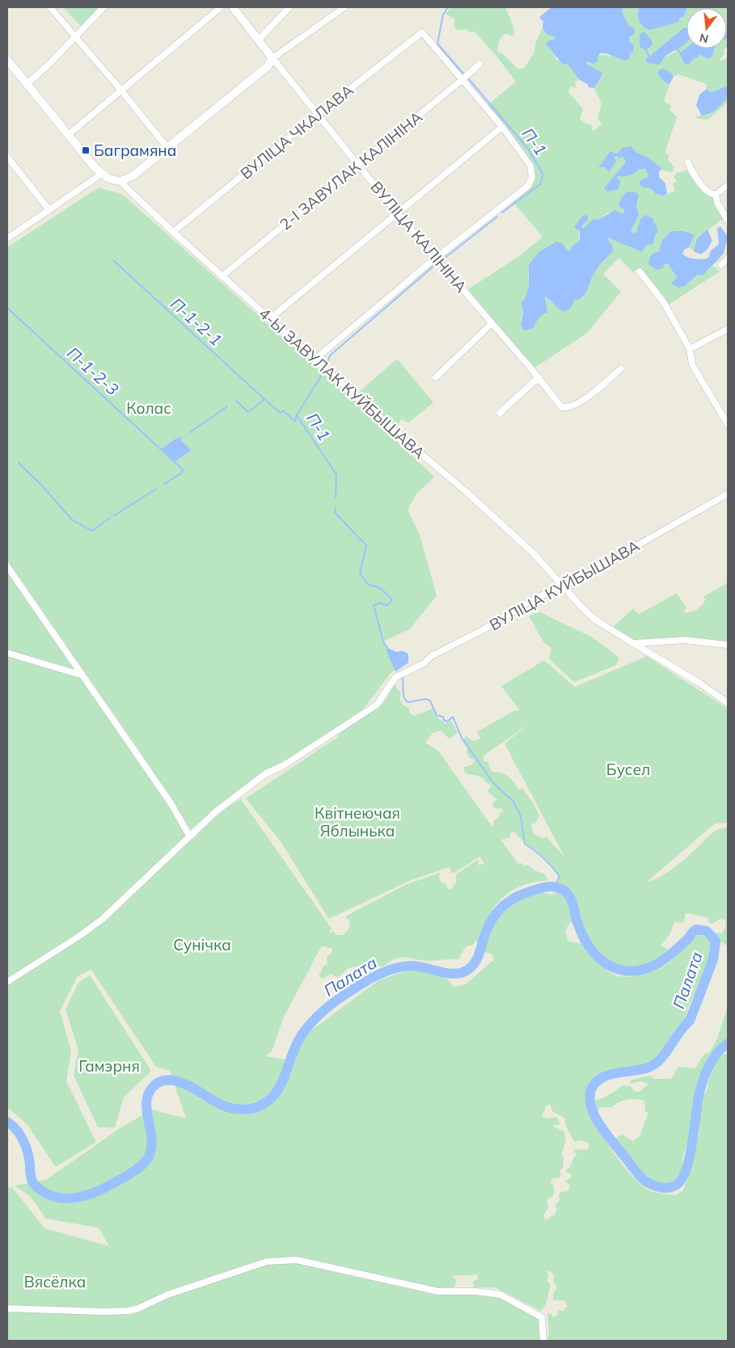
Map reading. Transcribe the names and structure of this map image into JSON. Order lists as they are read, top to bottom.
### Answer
{
  "streets": {
    "street": [
      "ВУЛІЦА ЧКАЛАВА",
      "2-І ЗАВУЛАК КАЛІНІНА",
      "ВУЛІЦА КАЛІНІНА",
      "4-Ы ЗАВУЛАК КУЙБЫШАВА",
      "ВУЛІЦА КУЙБЫШАВА"
    ]
  },
  "crossings": [
    ["ВУЛІЦА ЧКАЛАВА", "2-І ЗАВУЛАК КАЛІНІНА"],
    ["ВУЛІЦА ЧКАЛАВА", "ВУЛІЦА КАЛІНІНА"],
    ["ВУЛІЦА ЧКАЛАВА", "4-Ы ЗАВУЛАК КУЙБЫШАВА"],
    ["2-І ЗАВУЛАК КАЛІНІНА", "ВУЛІЦА КАЛІНІНА"],
    ["2-І ЗАВУЛАК КАЛІНІНА", "4-Ы ЗАВУЛАК КУЙБЫШАВА"],
    ["4-Ы ЗАВУЛАК КУЙБЫШАВА", "ВУЛІЦА КУЙБЫШАВА"]
  ],
  "water": [
    "П-1",
    "П-1-2-1",
    "П-1-2-3",
    "Палата"
  ],
  "parks": [
    "Колас",
    "Бусел",
    "Квітнеючая Яблынька",
    "Сунічка",
    "Гамэрня",
    "Вясёлка"
  ],
  "places": {
    "transit": ["Баграмяна"]
  },
  "north": "bottom"
}
